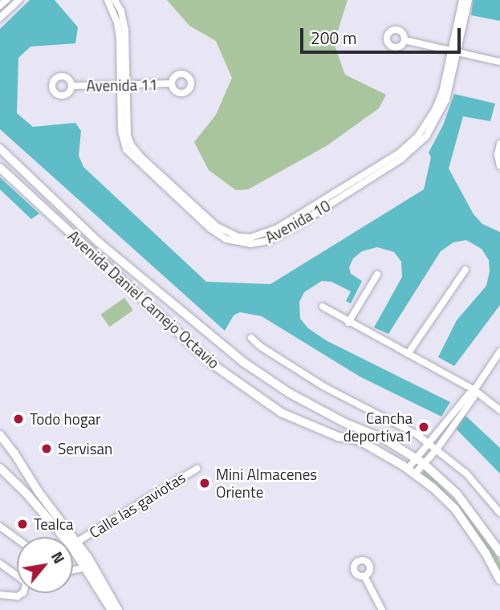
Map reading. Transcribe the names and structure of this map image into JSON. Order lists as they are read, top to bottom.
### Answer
{
  "streets": {
    "main road": ["Avenida Daniel Camejo Octavio"],
    "street": ["Avenida 11", "Avenida 10", "Calle las gaviotas"]
  },
  "crossings": [
    ["Avenida 11", "Avenida 10"]
  ],
  "places": [
    "Todo hogar",
    "Cancha deportiva1",
    "Servisan",
    "Mini Almacenes Oriente",
    "Tealca"
  ],
  "scale_bar": "200 m",
  "north": "top right"
}
